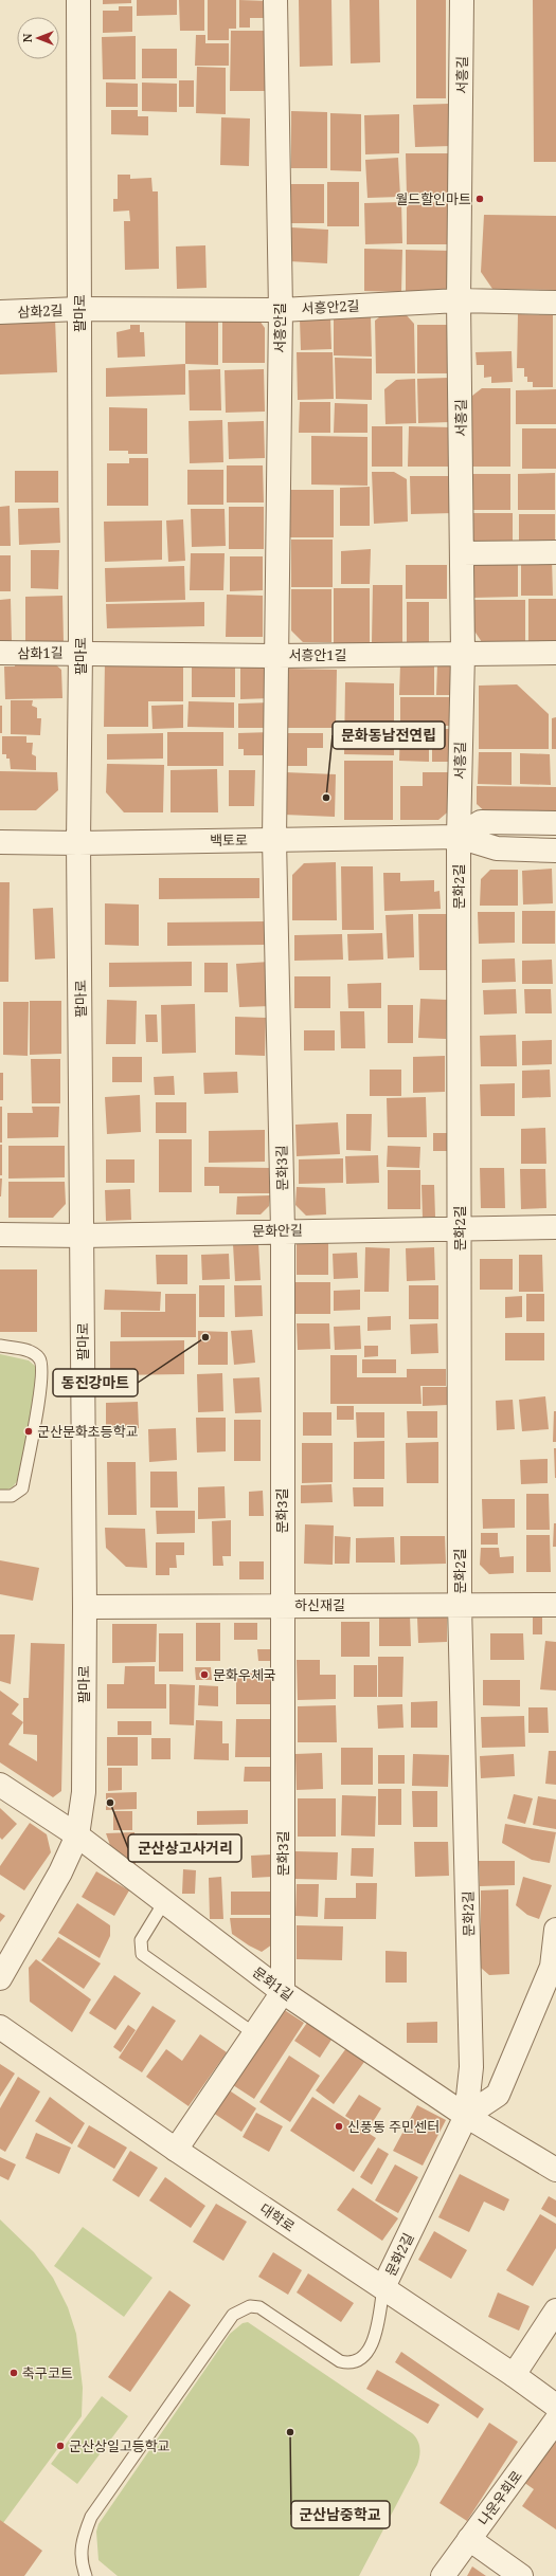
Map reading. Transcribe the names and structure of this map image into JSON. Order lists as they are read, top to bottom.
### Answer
{
  "streets": {
    "street": [
      "서흥길",
      "서흥안2길",
      "삼화2길",
      "팔마로",
      "서흥안길",
      "삼화1길",
      "서흥안1길",
      "백토로",
      "문화2길",
      "문화3길",
      "문화안길",
      "하신재길",
      "문화1길",
      "대학로",
      "나운우회로"
    ]
  },
  "crossings": [
    ["서흥길", "서흥안2길"],
    ["서흥길", "서흥안1길"],
    ["서흥길", "백토로"],
    ["서흥길", "문화2길"],
    ["서흥안2길", "삼화2길"],
    ["서흥안2길", "팔마로"],
    ["서흥안2길", "서흥안길"],
    ["삼화2길", "팔마로"],
    ["팔마로", "삼화1길"],
    ["팔마로", "서흥안1길"],
    ["팔마로", "백토로"],
    ["팔마로", "문화안길"],
    ["팔마로", "하신재길"],
    ["팔마로", "문화1길"],
    ["서흥안길", "서흥안1길"],
    ["서흥안길", "백토로"],
    ["서흥안길", "문화3길"],
    ["삼화1길", "서흥안1길"],
    ["백토로", "문화2길"],
    ["백토로", "문화3길"],
    ["문화2길", "문화안길"],
    ["문화2길", "하신재길"],
    ["문화2길", "문화1길"],
    ["문화2길", "대학로"],
    ["문화3길", "문화안길"],
    ["문화3길", "하신재길"],
    ["문화3길", "문화1길"]
  ],
  "places": [
    "월드할인마트",
    "문화동남전연립",
    "동진강마트",
    "군산문화초등학교",
    "문화우체국",
    "군산상고사거리",
    "신풍동 주민센터",
    "축구코트",
    "군산남중학교",
    "군산상일고등학교"
  ],
  "north": "left"
}
